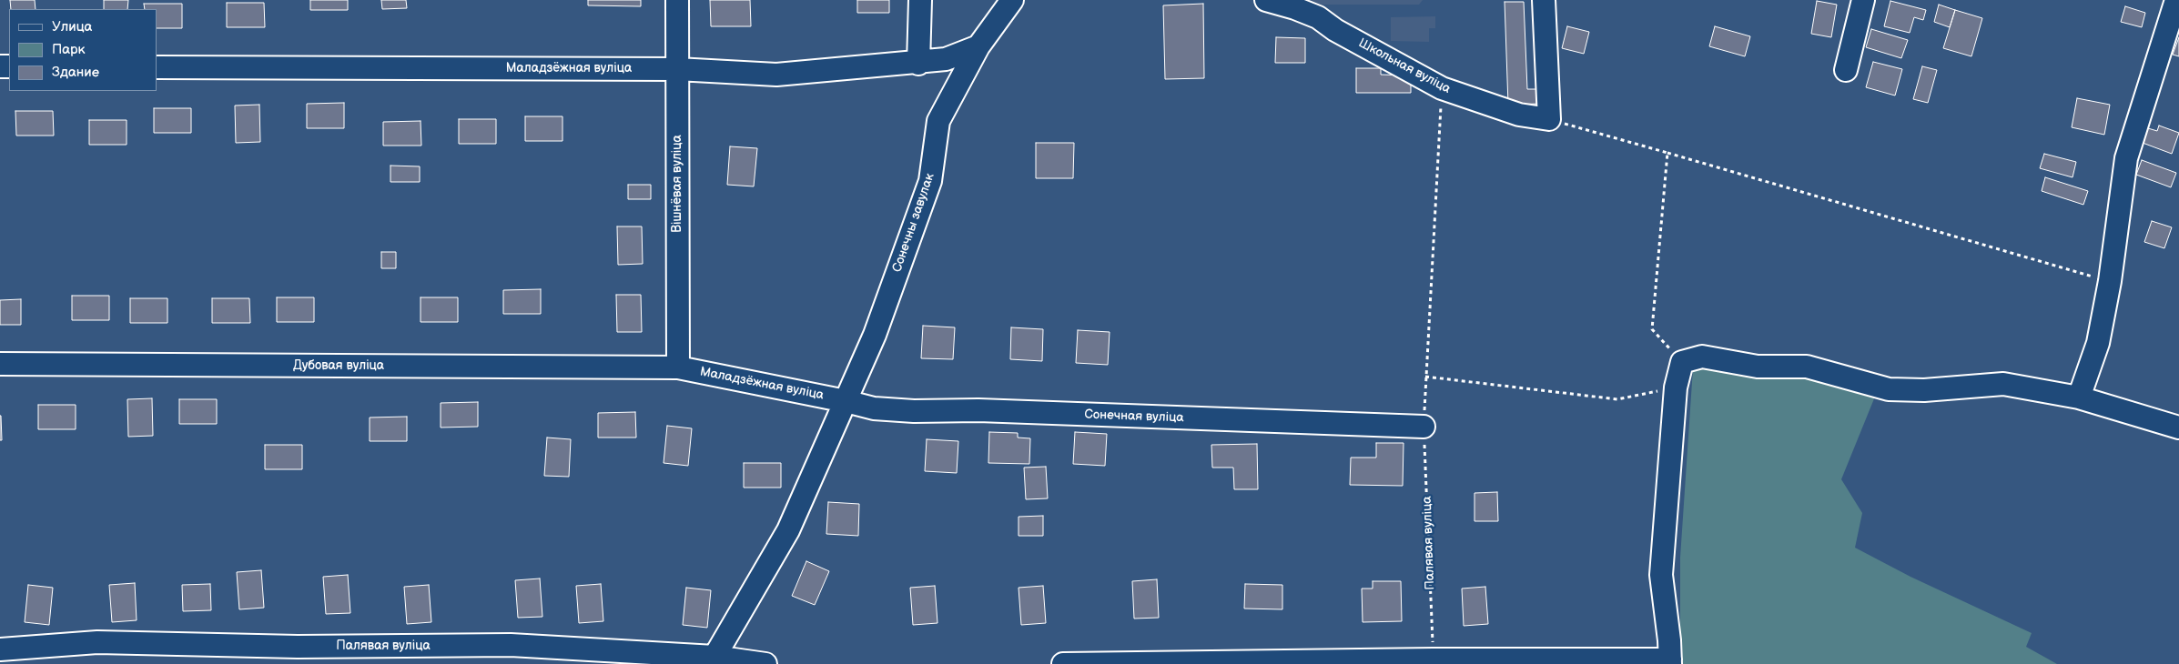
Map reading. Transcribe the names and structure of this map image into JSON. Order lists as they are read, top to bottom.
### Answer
{
  "streets": {
    "street": [
      "Школьная вуліца",
      "Маладзёжная вуліца",
      "Вішнёвая вуліца",
      "Сонечны завулак",
      "Дубовая вуліца",
      "Сонечная вуліца",
      "Палявая вуліца"
    ]
  },
  "crossings": [
    ["Школьная вуліца", "Палявая вуліца"],
    ["Маладзёжная вуліца", "Вішнёвая вуліца"],
    ["Маладзёжная вуліца", "Сонечны завулак"],
    ["Маладзёжная вуліца", "Дубовая вуліца"],
    ["Маладзёжная вуліца", "Сонечная вуліца"],
    ["Вішнёвая вуліца", "Дубовая вуліца"],
    ["Сонечны завулак", "Сонечная вуліца"],
    ["Сонечны завулак", "Палявая вуліца"],
    ["Сонечная вуліца", "Палявая вуліца"]
  ],
  "legend": ["Улица", "Парк", "Здание"]
}
